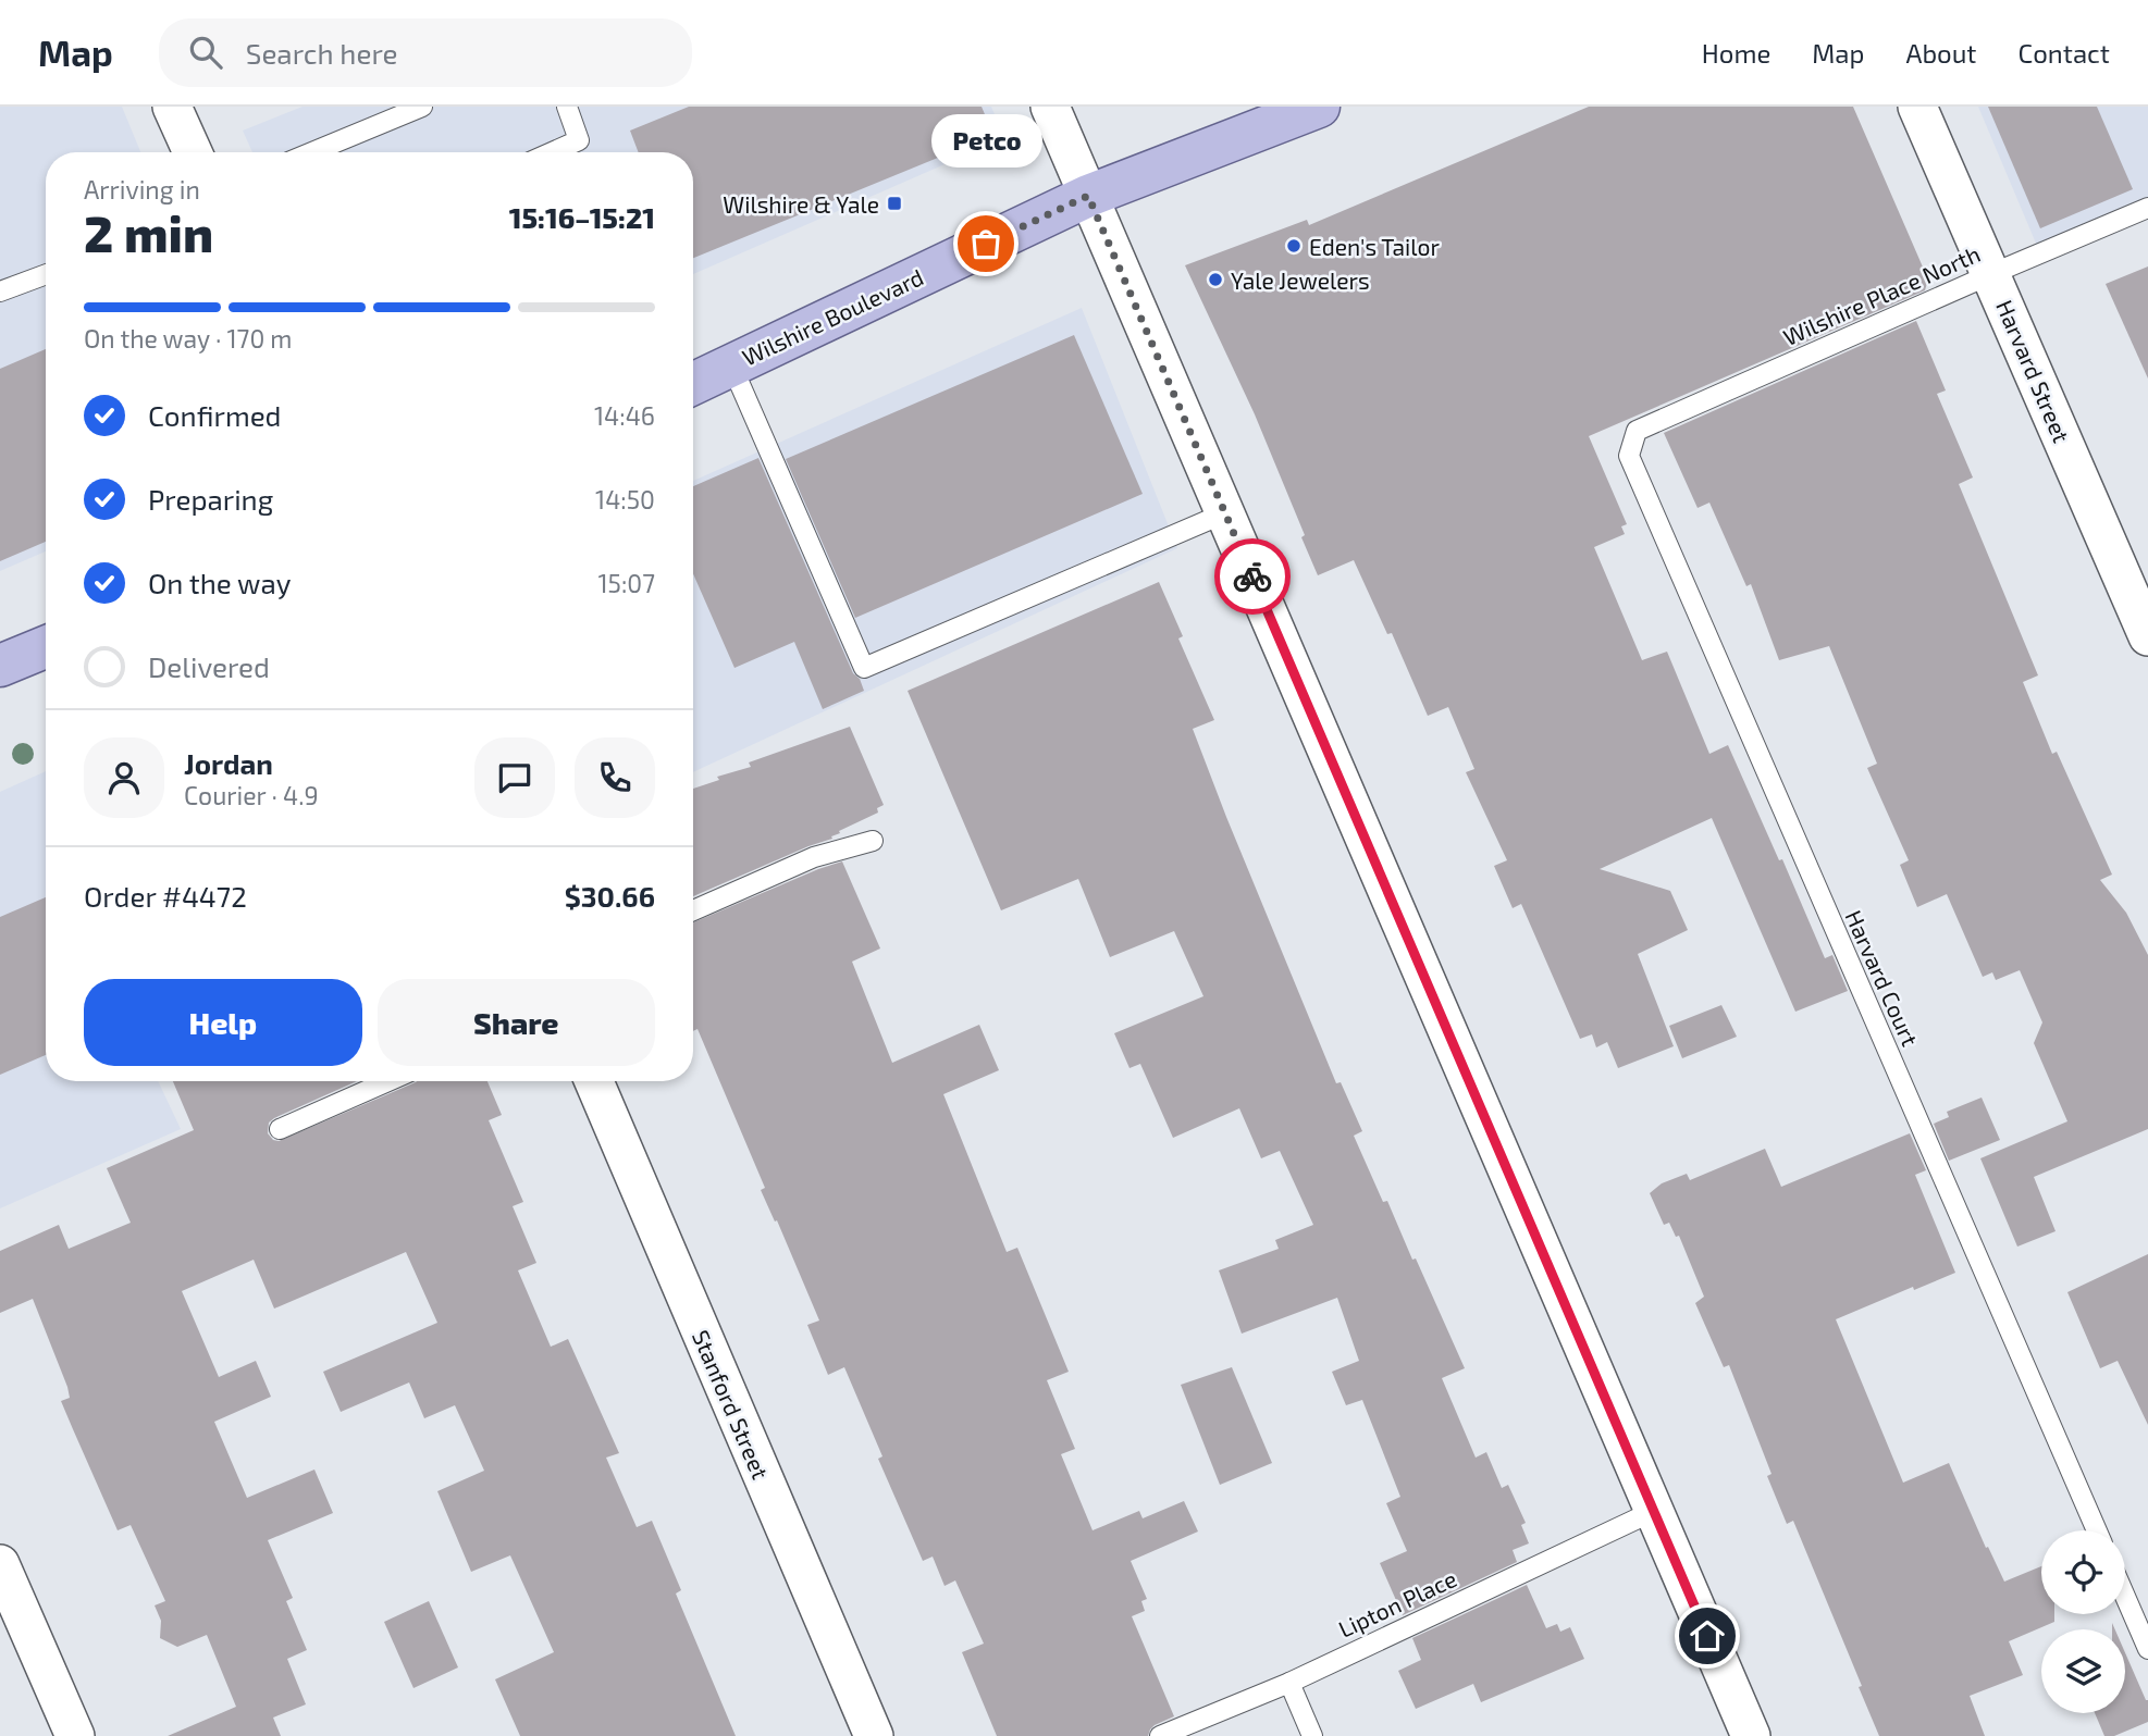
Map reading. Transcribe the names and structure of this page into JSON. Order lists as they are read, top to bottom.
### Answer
{
  "streets": {
    "main road": ["Wilshire Boulevard"],
    "street": ["Harvard Street", "Stanford Street"],
    "lane": ["Wilshire Place North", "Harvard Court", "Lipton Place"]
  },
  "crossings": [
    ["Wilshire Place North", "Harvard Street"],
    ["Wilshire Place North", "Harvard Court"]
  ],
  "places": {
    "transit": ["Wilshire & Yale"],
    "other": ["Petco", "Eden's Tailor", "Yale Jewelers"]
  },
  "page": {
    "header": "Map",
    "search": "Search here",
    "nav": [
      "Home",
      "Map",
      "About",
      "Contact"
    ],
    "bubble": "Petco",
    "heading": ["2 min", "Arriving in", "15:16–15:21"],
    "panel": [
      "Jordan",
      "Courier · 4.9",
      "Order #4472",
      "$30.66"
    ],
    "bar": "On the way · 170 m",
    "list": [
      ["Confirmed", "14:46"],
      ["Preparing", "14:50"],
      ["On the way", "15:07"],
      "Delivered"
    ],
    "buttons": ["Help", "Share"]
  }
}
